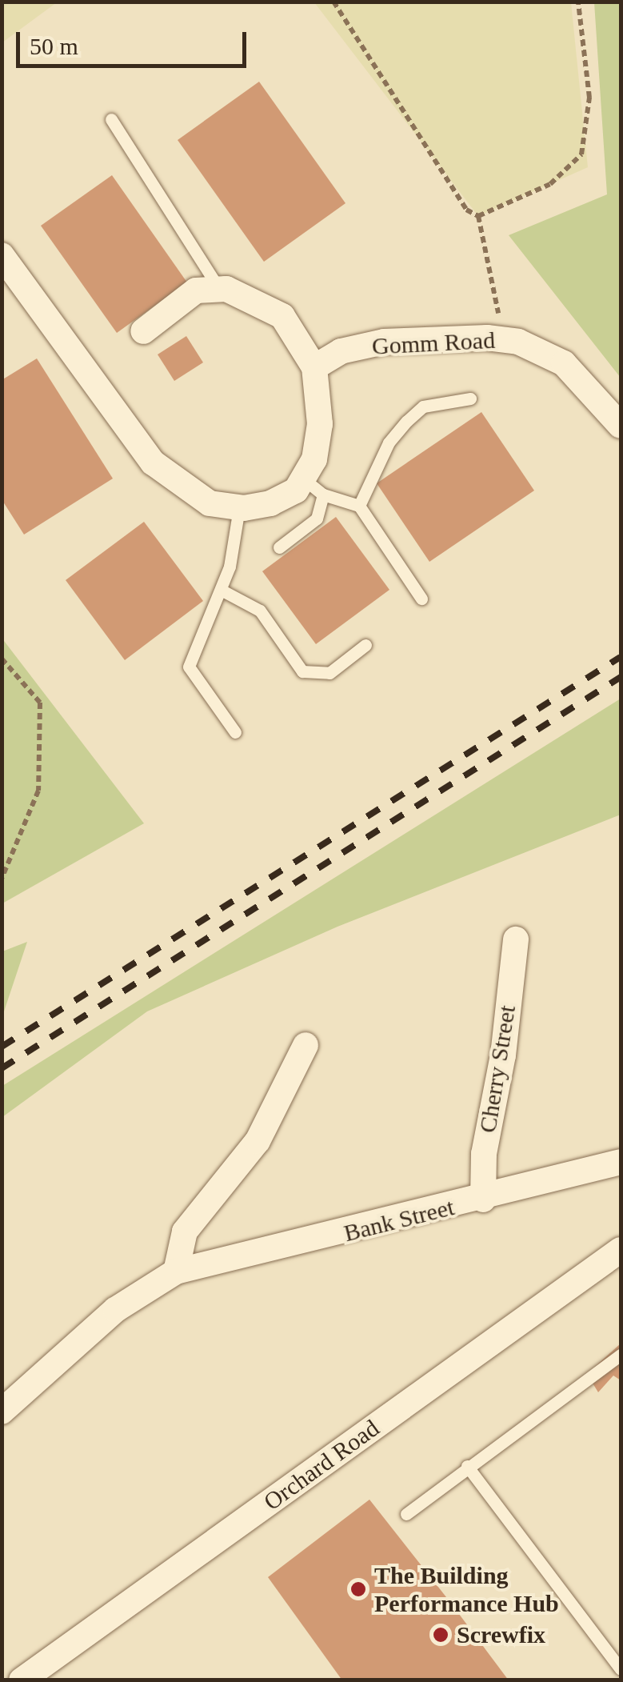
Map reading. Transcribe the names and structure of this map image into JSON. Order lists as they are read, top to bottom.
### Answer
{
  "streets": {
    "street": [
      "Gomm Road",
      "Cherry Street",
      "Bank Street",
      "Orchard Road"
    ]
  },
  "crossings": [
    ["Cherry Street", "Bank Street"]
  ],
  "places": ["The Building Performance Hub", "Screwfix"],
  "scale_bar": "50 m"
}
